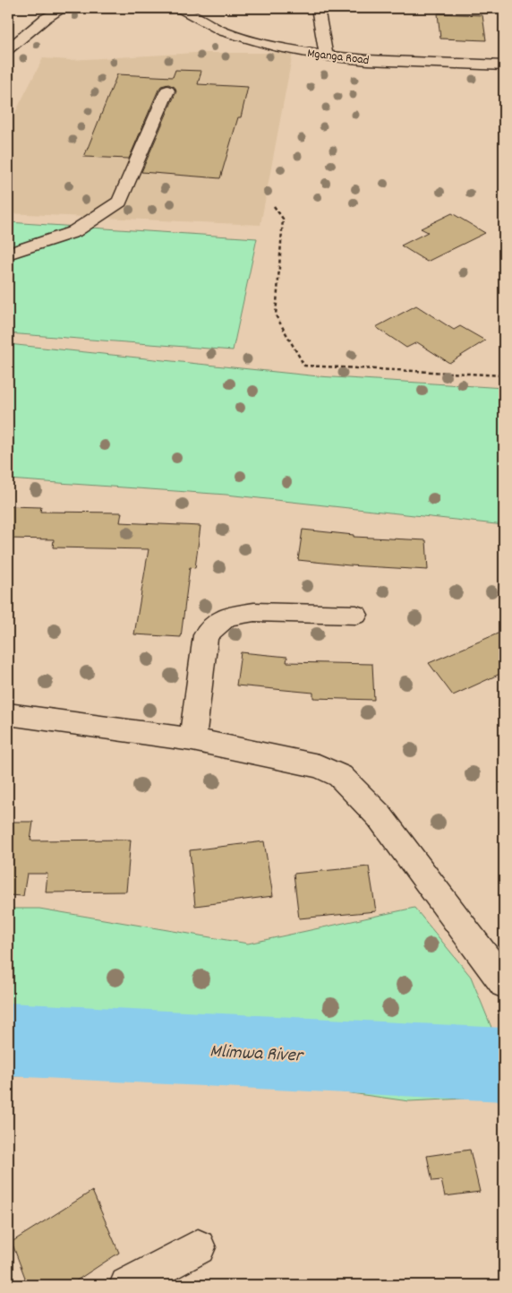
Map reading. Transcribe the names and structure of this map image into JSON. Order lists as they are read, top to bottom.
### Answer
{
  "streets": {
    "street": ["Mganga Road"]
  },
  "water": ["Mlimwa River"]
}
